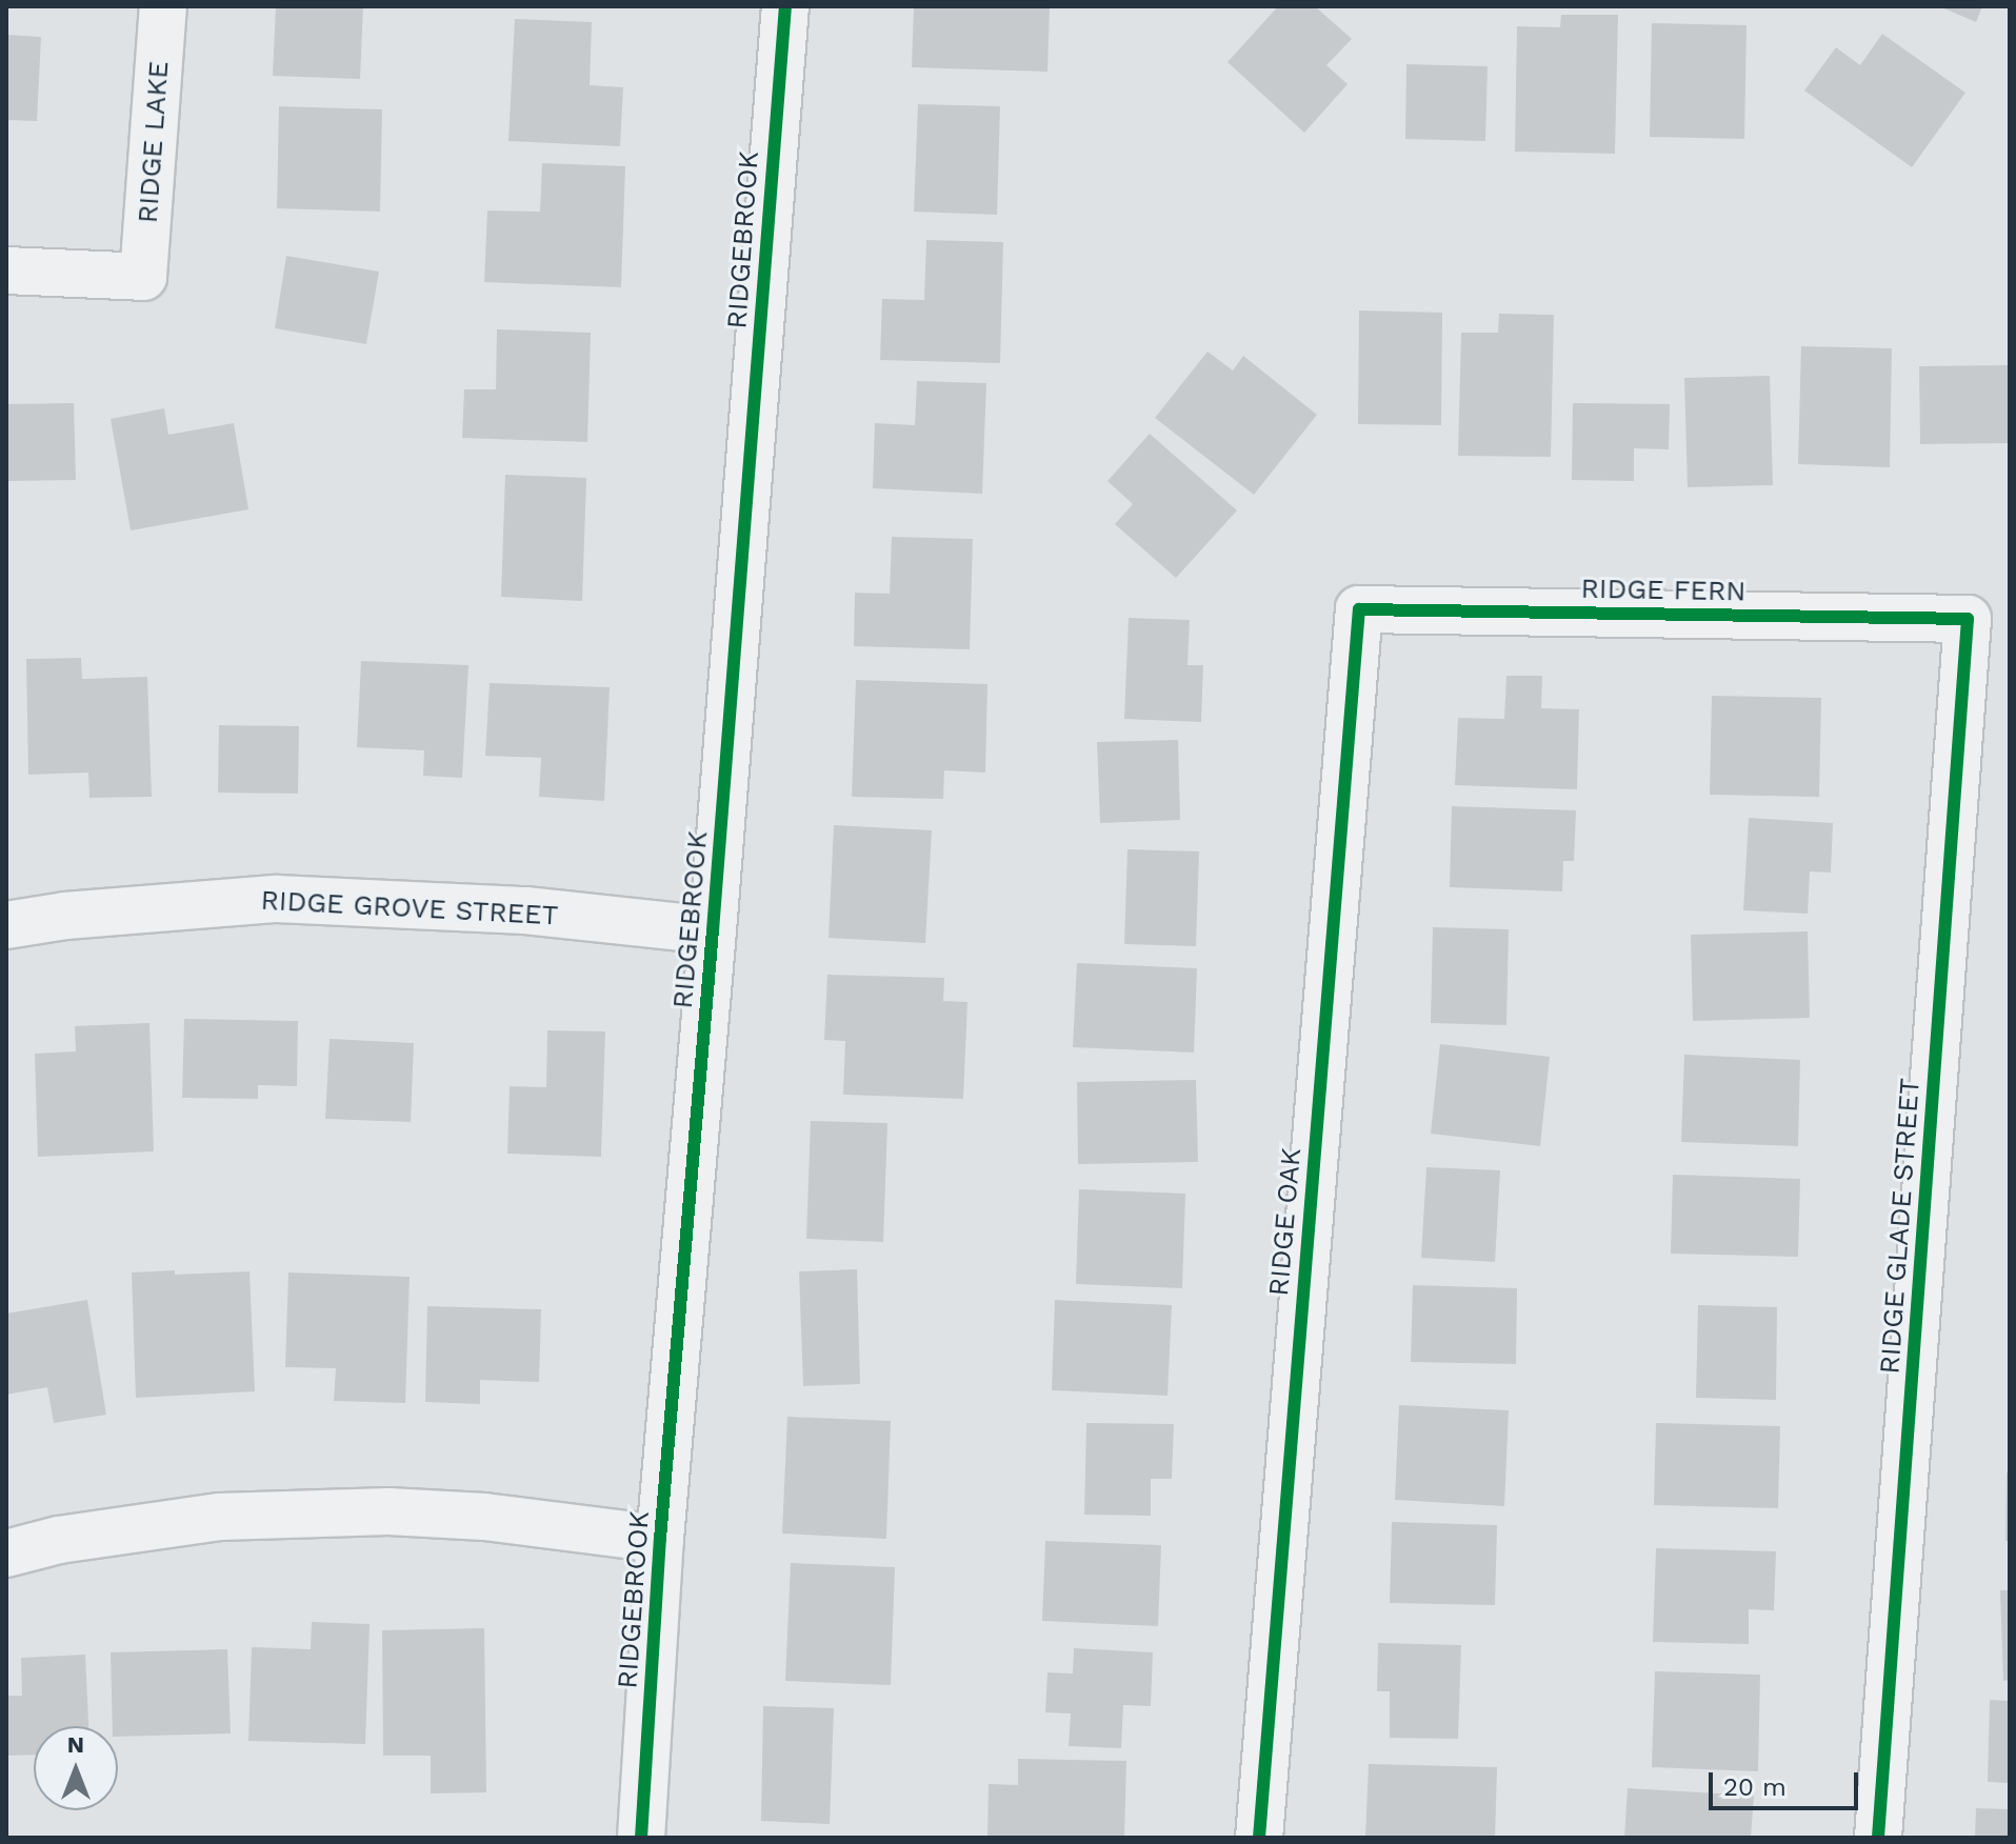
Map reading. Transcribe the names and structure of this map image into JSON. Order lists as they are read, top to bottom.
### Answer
{
  "streets": {
    "street": [
      "RIDGE LAKE",
      "RIDGEBROOK",
      "RIDGE FERN",
      "RIDGE GROVE STREET",
      "RIDGE OAK",
      "RIDGE GLADE STREET"
    ]
  },
  "crossings": [
    ["RIDGEBROOK", "RIDGE GROVE STREET"],
    ["RIDGE FERN", "RIDGE OAK"],
    ["RIDGE FERN", "RIDGE GLADE STREET"]
  ],
  "scale_bar": "20 m",
  "north": "top"
}
